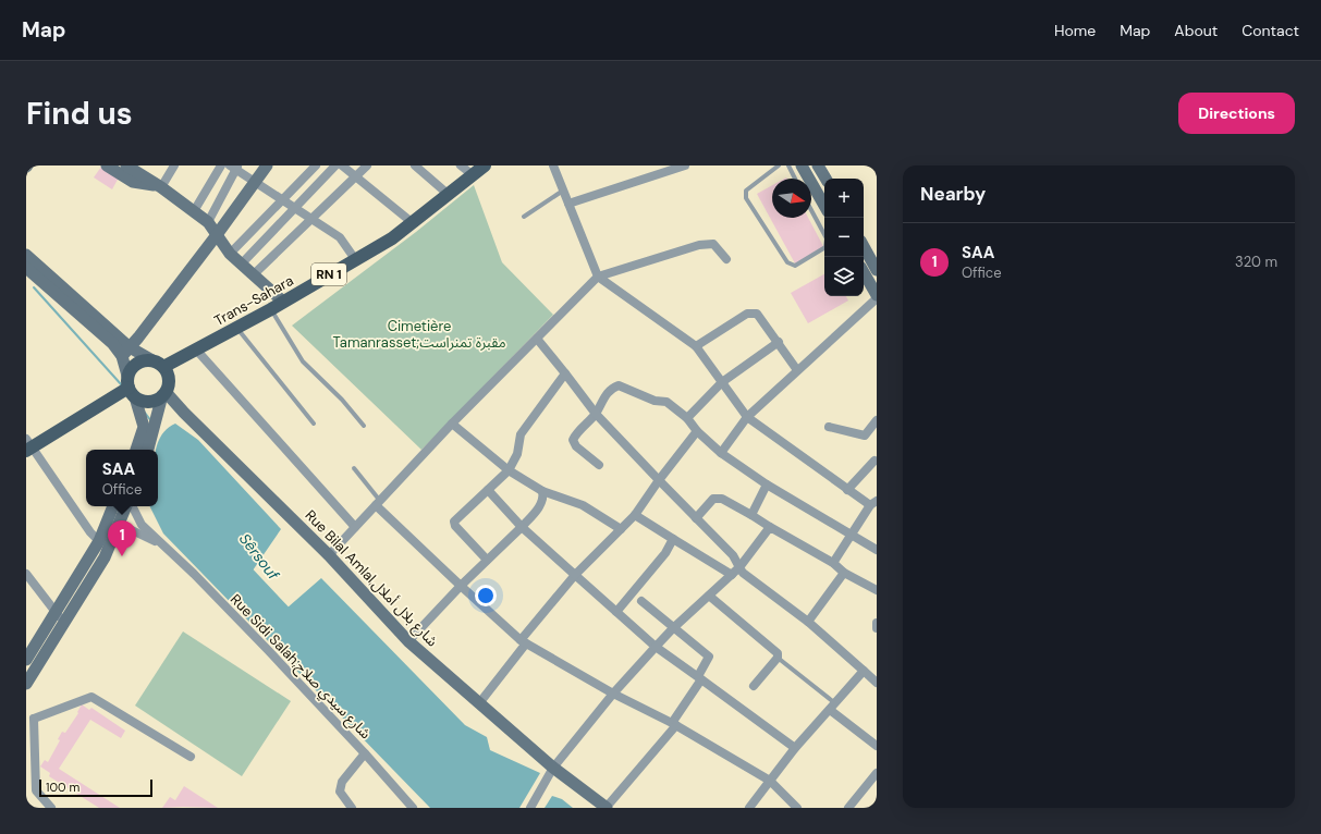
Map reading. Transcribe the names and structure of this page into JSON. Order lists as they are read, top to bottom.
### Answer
{
  "streets": {
    "main road": ["RN 1", "Trans-Sahara"],
    "street": ["Rue Bilal Amlal,شارع بلال أملال", "Rue Sidi Salah;شارع سيدي صلاح"]
  },
  "crossings": [
    ["Trans-Sahara", "Rue Bilal Amlal,شارع بلال أملال"]
  ],
  "water": ["Sêrsouf"],
  "parks": ["Cimetière Tamanrasset;مقبرة تمنراست"],
  "scale_bar": "100 m",
  "north": "right",
  "page": {
    "header": "Map",
    "nav": [
      "Home",
      "Map",
      "About",
      "Contact"
    ],
    "buttons": "Directions",
    "title": "Find us",
    "heading": "Nearby",
    "map_buttons": ["+", "−"],
    "list": [
      {
        "mark": "1",
        "name": "SAA",
        "note": "Office",
        "value": "320 m"
      }
    ],
    "popup": ["SAA", "Office"],
    "pins": "1",
    "scale": "100 m"
  }
}
